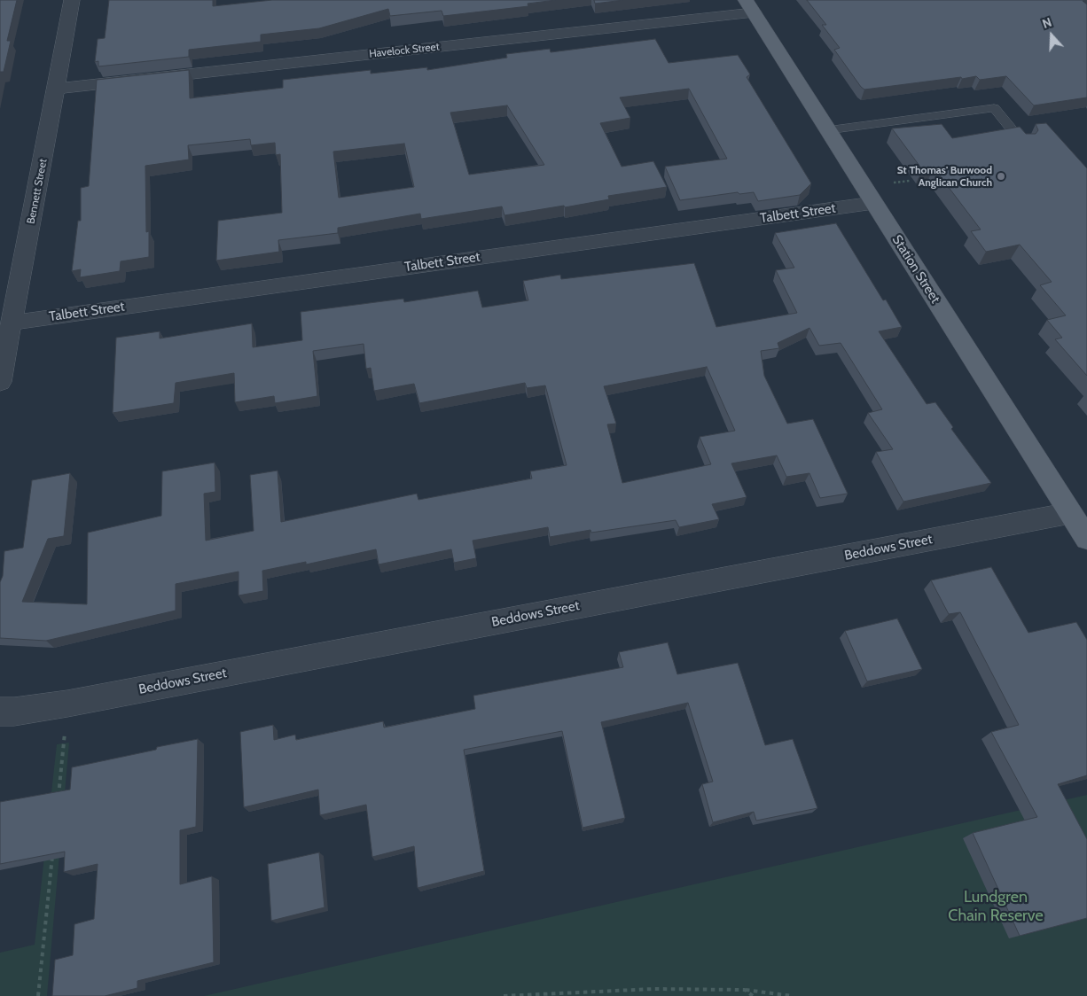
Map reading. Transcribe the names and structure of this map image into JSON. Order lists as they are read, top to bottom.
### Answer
{
  "streets": {
    "main road": ["Station Street"],
    "street": [
      "Havelock Street",
      "Bennett Street",
      "Talbett Street",
      "Beddows Street"
    ]
  },
  "crossings": [
    ["Havelock Street", "Bennett Street"],
    ["Havelock Street", "Station Street"],
    ["Bennett Street", "Talbett Street"],
    ["Talbett Street", "Station Street"],
    ["Station Street", "Beddows Street"]
  ],
  "parks": ["Lundgren Chain Reserve"],
  "places": ["St Thomas' Burwood Anglican Church"],
  "north": "top"
}
